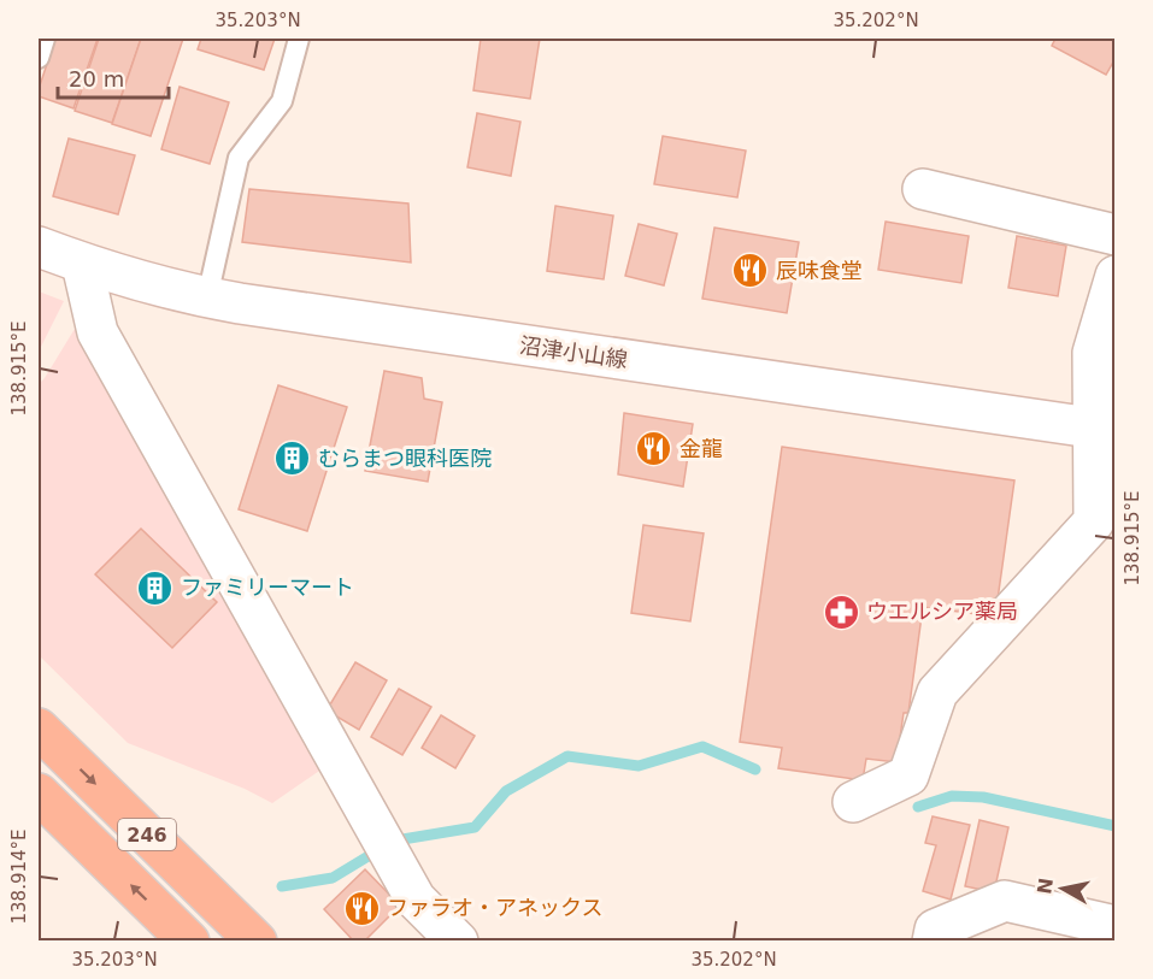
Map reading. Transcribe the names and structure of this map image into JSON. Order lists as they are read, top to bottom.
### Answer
{
  "streets": {
    "highway": ["246"],
    "street": ["沼津小山線"]
  },
  "places": {
    "restaurant": ["辰味食堂", "金龍", "ファラオ・アネックス"],
    "building": ["むらまつ眼科医院", "ファミリーマート"],
    "pharmacy": ["ウエルシア薬局"]
  },
  "scale_bar": "20 m",
  "north": "left",
  "coordinates": [
    "35.203°N",
    "35.202°N",
    "138.915°E",
    "138.914°E"
  ]
}
